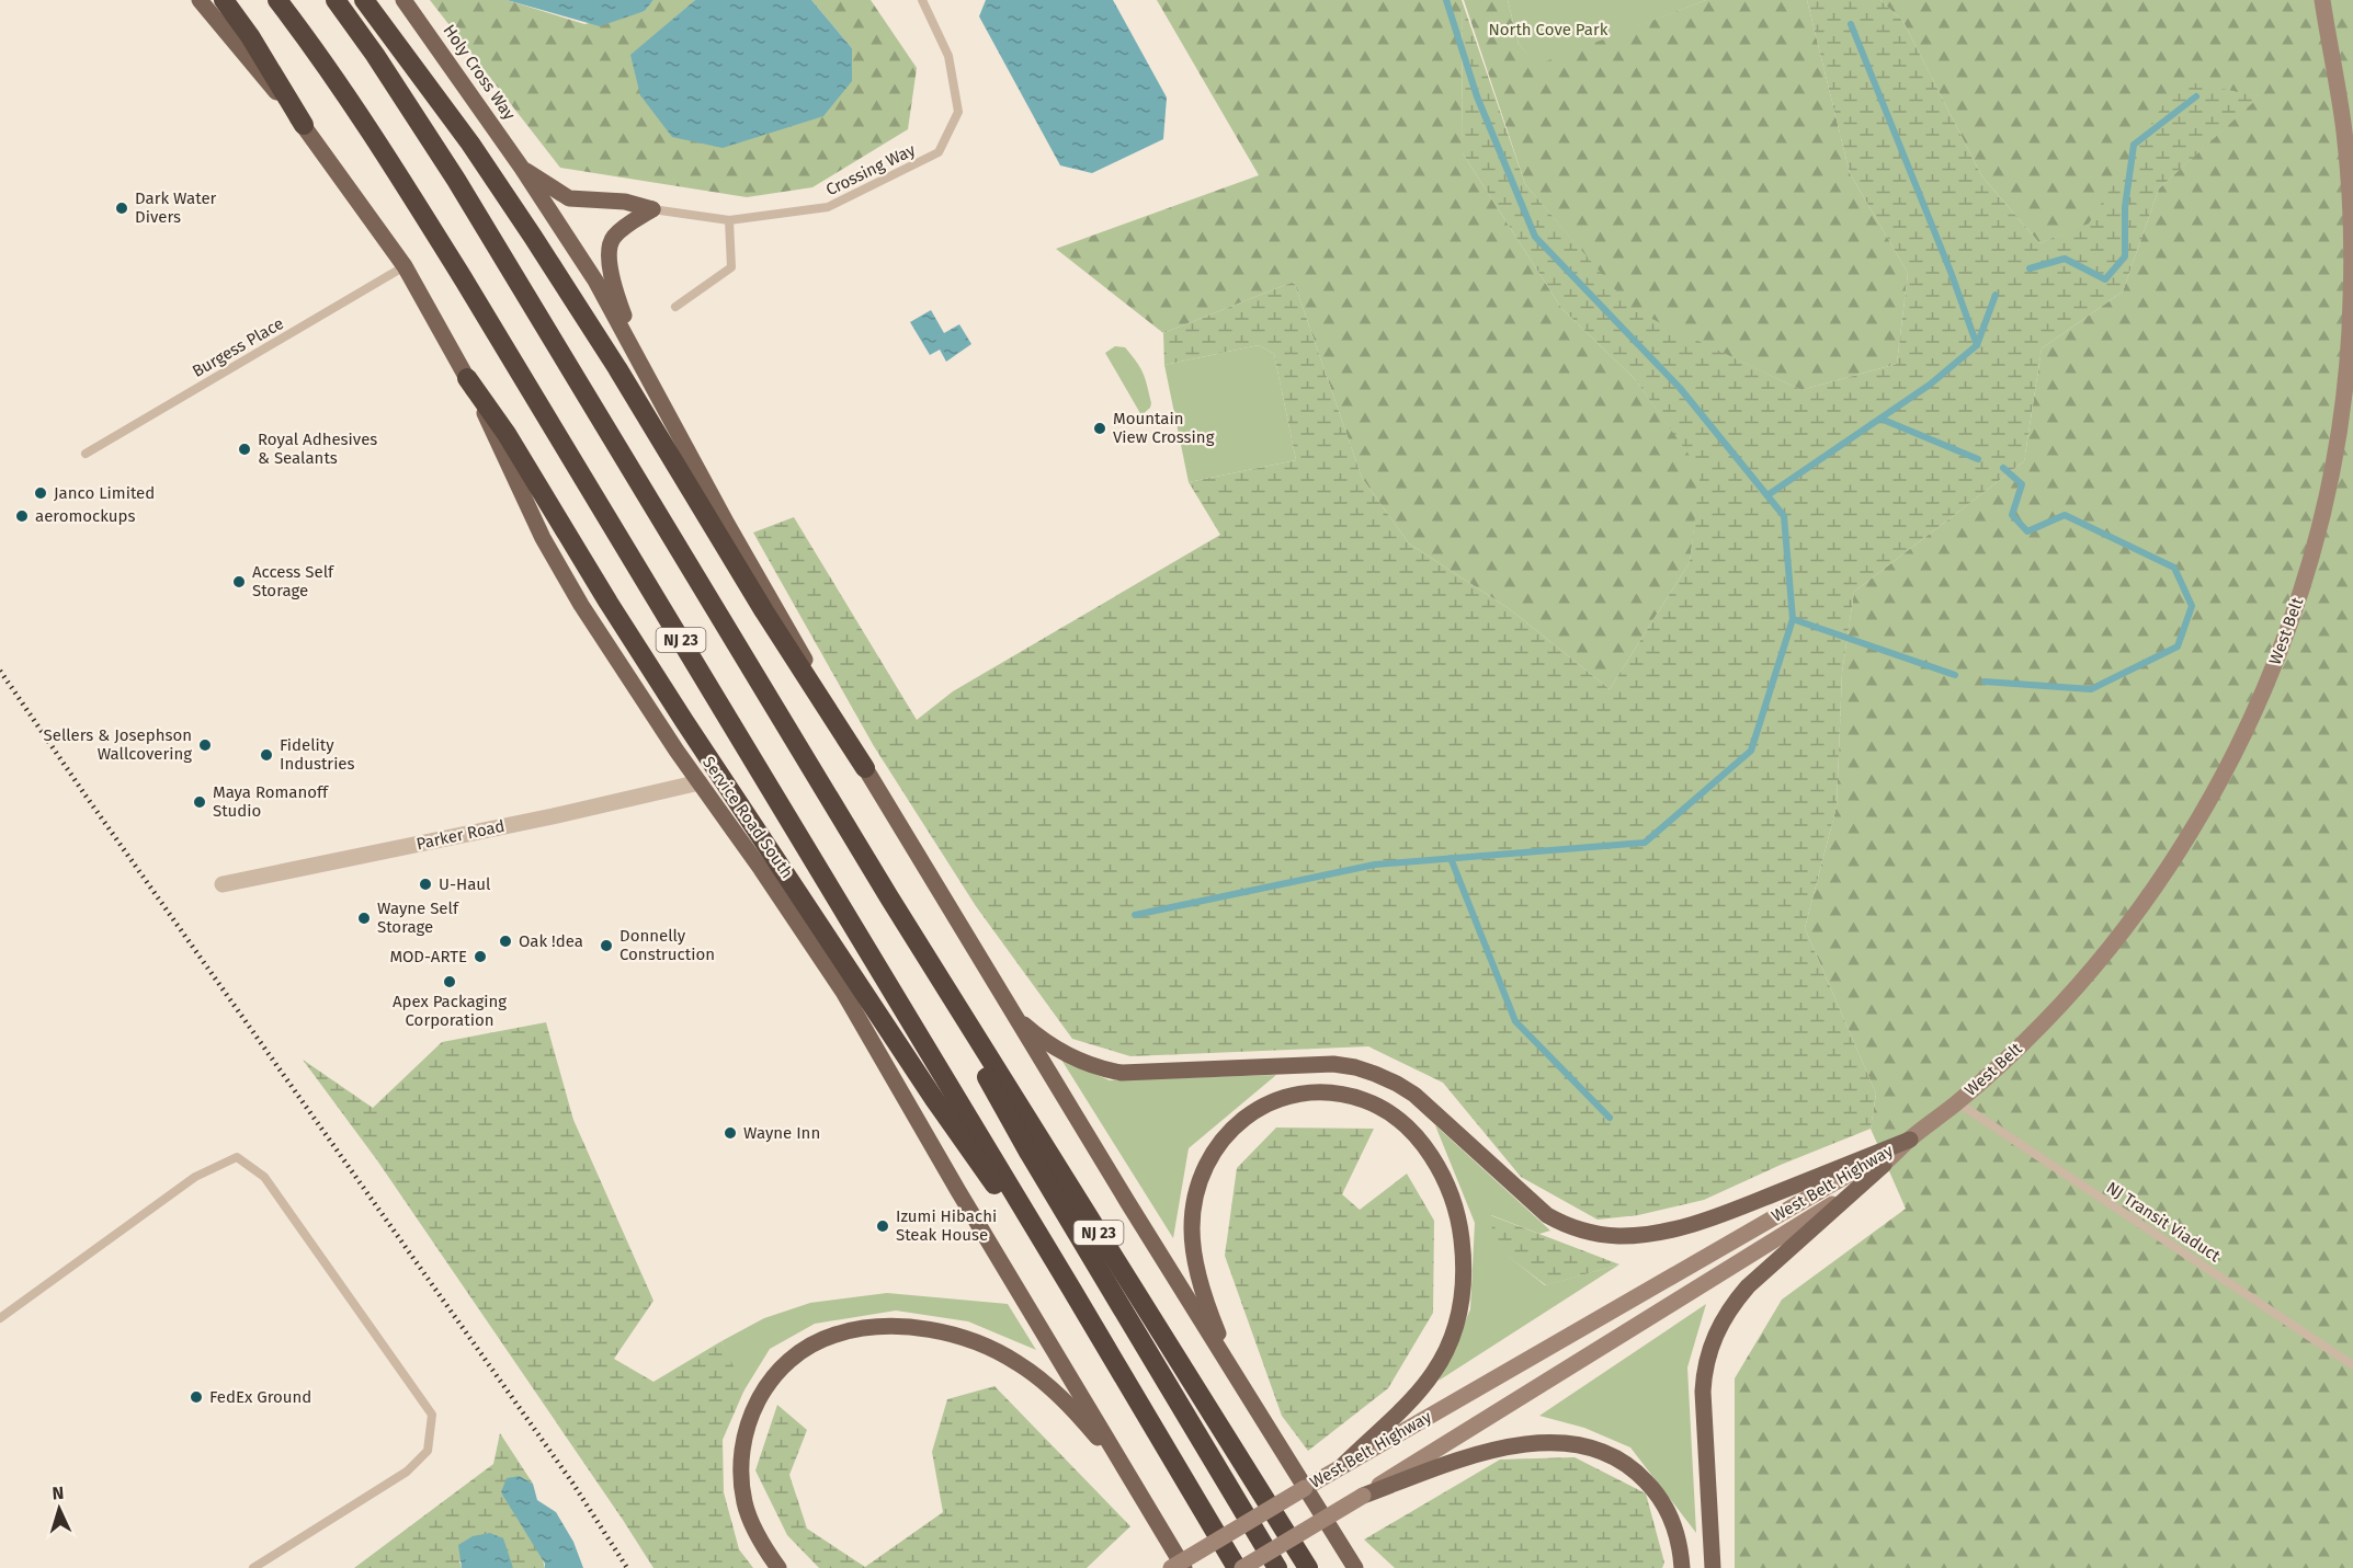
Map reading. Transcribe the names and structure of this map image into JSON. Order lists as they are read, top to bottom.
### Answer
{
  "streets": {
    "highway": ["NJ 23"],
    "main road": [
      "Holy Cross Way",
      "West Belt",
      "Service Road South",
      "West Belt Highway"
    ],
    "street": ["Parker Road"],
    "lane": ["Crossing Way", "Burgess Place", "NJ Transit Viaduct"]
  },
  "crossings": [
    ["Burgess Place", "Service Road South"],
    ["West Belt", "West Belt Highway"],
    ["West Belt", "NJ Transit Viaduct"],
    ["Service Road South", "Parker Road"]
  ],
  "parks": ["North Cove Park"],
  "places": [
    "Dark Water Divers",
    "Mountain View Crossing",
    "Royal Adhesives & Sealants",
    "Janco Limited",
    "aeromockups",
    "Access Self Storage",
    "Sellers & Josephson Wallcovering",
    "Fidelity Industries",
    "Maya Romanoff Studio",
    "U-Haul",
    "Wayne Self Storage",
    "Oak !dea",
    "Donnelly Construction",
    "MOD-ARTE",
    "Apex Packaging Corporation",
    "Wayne Inn",
    "Izumi Hibachi Steak House",
    "FedEx Ground"
  ],
  "north": "top"
}
